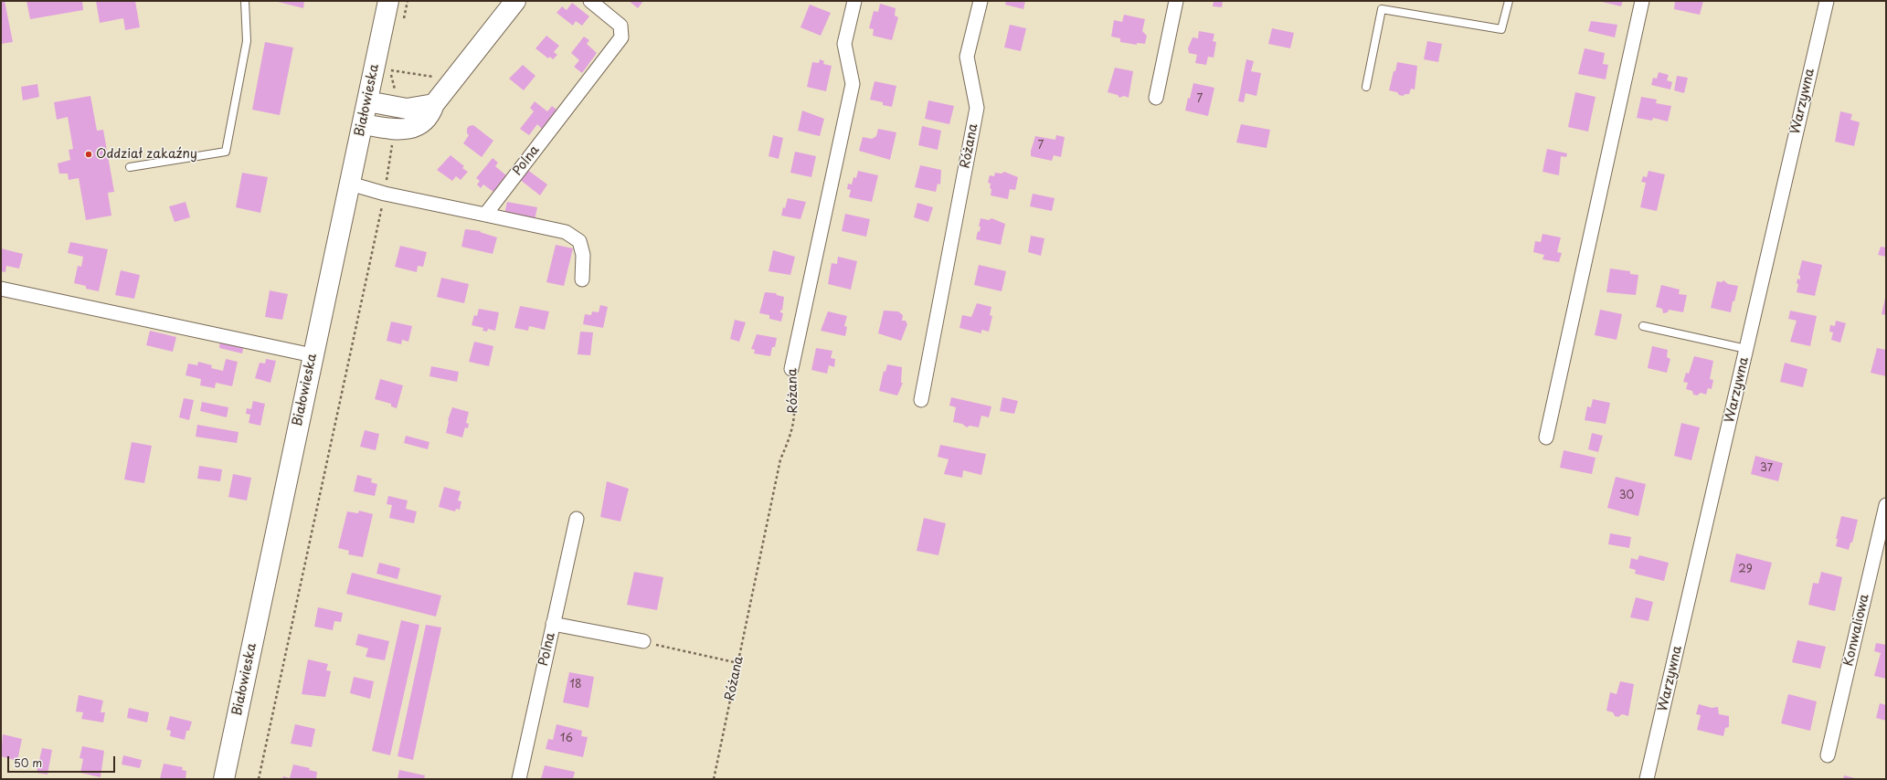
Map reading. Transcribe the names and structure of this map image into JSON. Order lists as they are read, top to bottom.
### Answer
{
  "streets": {
    "main road": ["Białowieska"],
    "street": [
      "Warzywna",
      "Różana",
      "Polna",
      "Konwaliowa"
    ]
  },
  "places": ["Oddział zakaźny"],
  "house_numbers": [
    "7",
    "7",
    "37",
    "30",
    "29",
    "18",
    "16"
  ],
  "scale_bar": "50 m"
}
